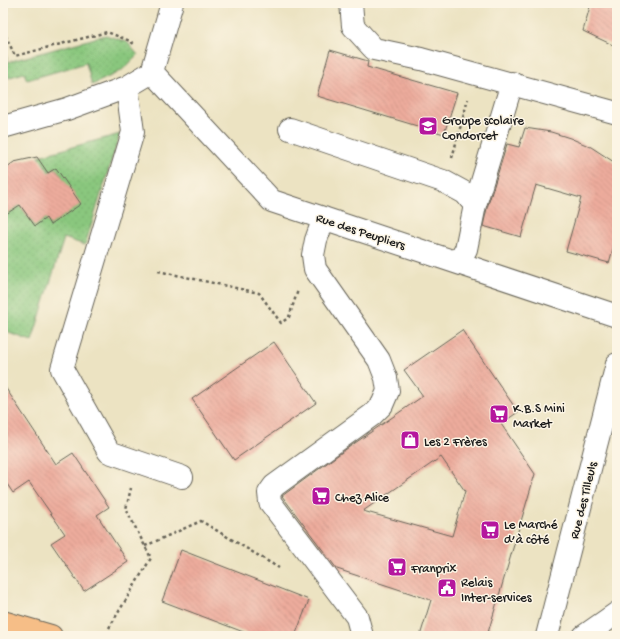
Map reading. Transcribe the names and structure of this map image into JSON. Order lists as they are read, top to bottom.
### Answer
{
  "streets": {
    "street": ["Rue des Peupliers", "Rue des Tilleuls"]
  },
  "places": {
    "school or university": ["Groupe scolaire Condorcet"],
    "supermarket": [
      "K.B.S Mini Market",
      "Chez Alice",
      "Le Marché d’à côté",
      "Franprix"
    ],
    "shop": ["Les 2 Frères"],
    "public building": ["Relais Inter-services"]
  }
}
